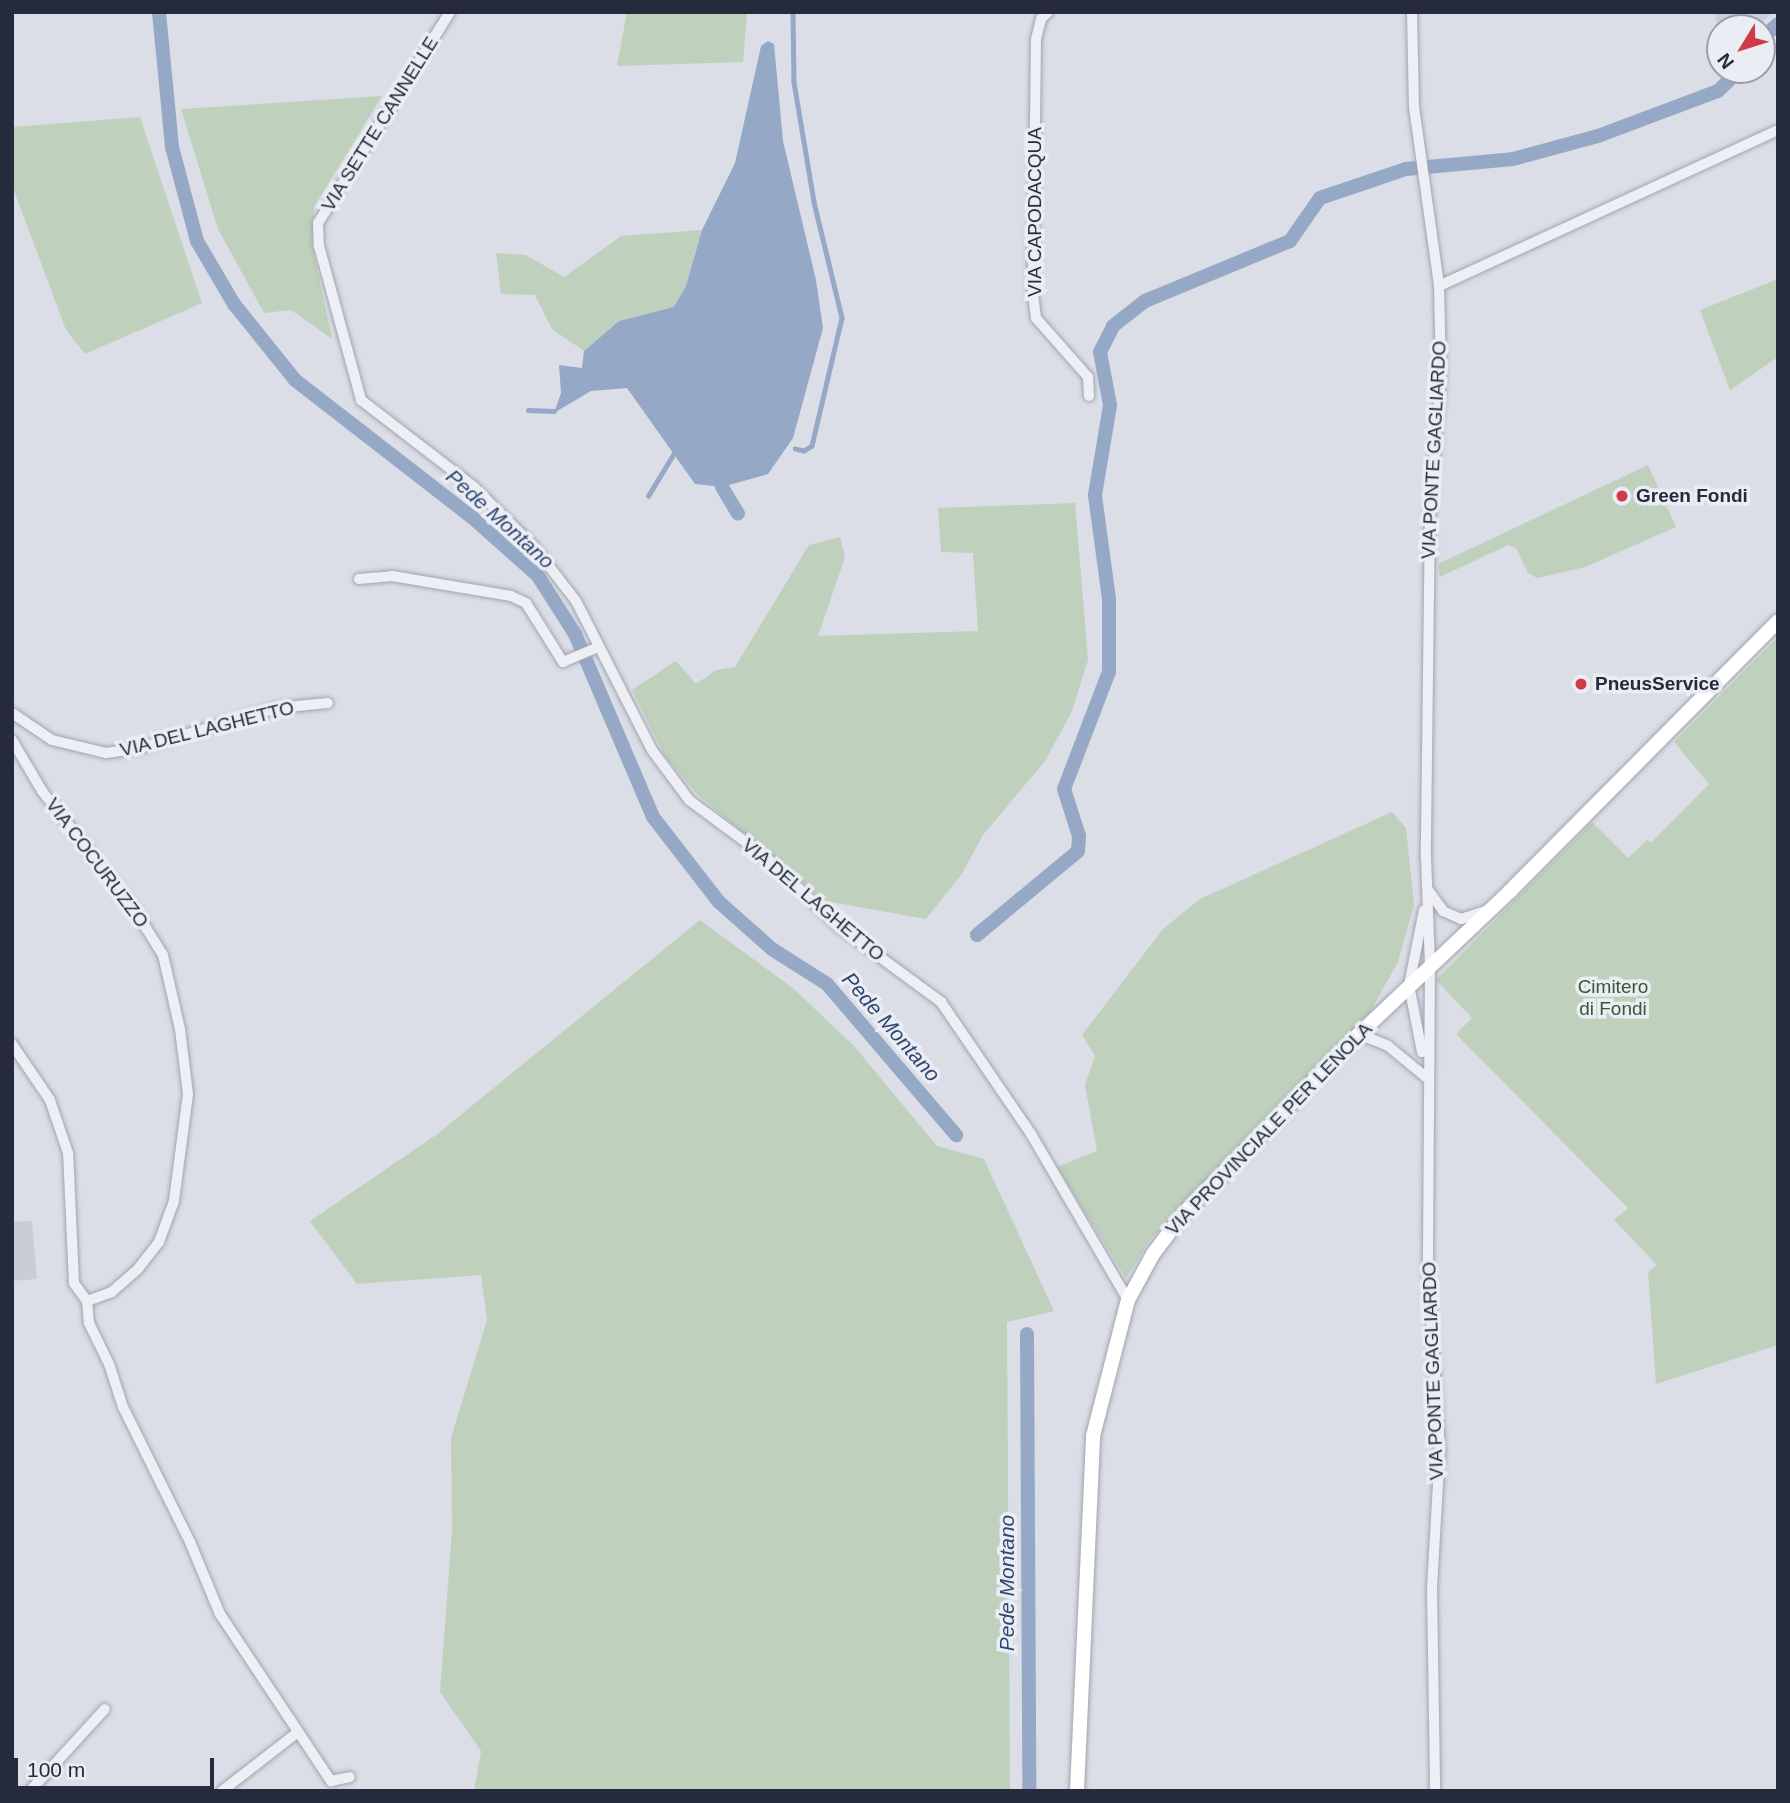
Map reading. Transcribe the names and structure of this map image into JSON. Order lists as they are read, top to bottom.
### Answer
{
  "streets": {
    "main road": ["VIA PROVINCIALE PER LENOLA"],
    "street": [
      "VIA SETTE CANNELLE",
      "VIA CAPODACQUA",
      "VIA PONTE GAGLIARDO",
      "VIA DEL LAGHETTO",
      "VIA COCURUZZO"
    ]
  },
  "crossings": [
    ["VIA SETTE CANNELLE", "VIA DEL LAGHETTO"],
    ["VIA PONTE GAGLIARDO", "VIA PROVINCIALE PER LENOLA"],
    ["VIA DEL LAGHETTO", "VIA PROVINCIALE PER LENOLA"]
  ],
  "water": ["Pede Montano"],
  "parks": ["Cimitero di Fondi"],
  "places": ["Green Fondi", "PneusService"],
  "scale_bar": "100 m",
  "north": "bottom left"
}
